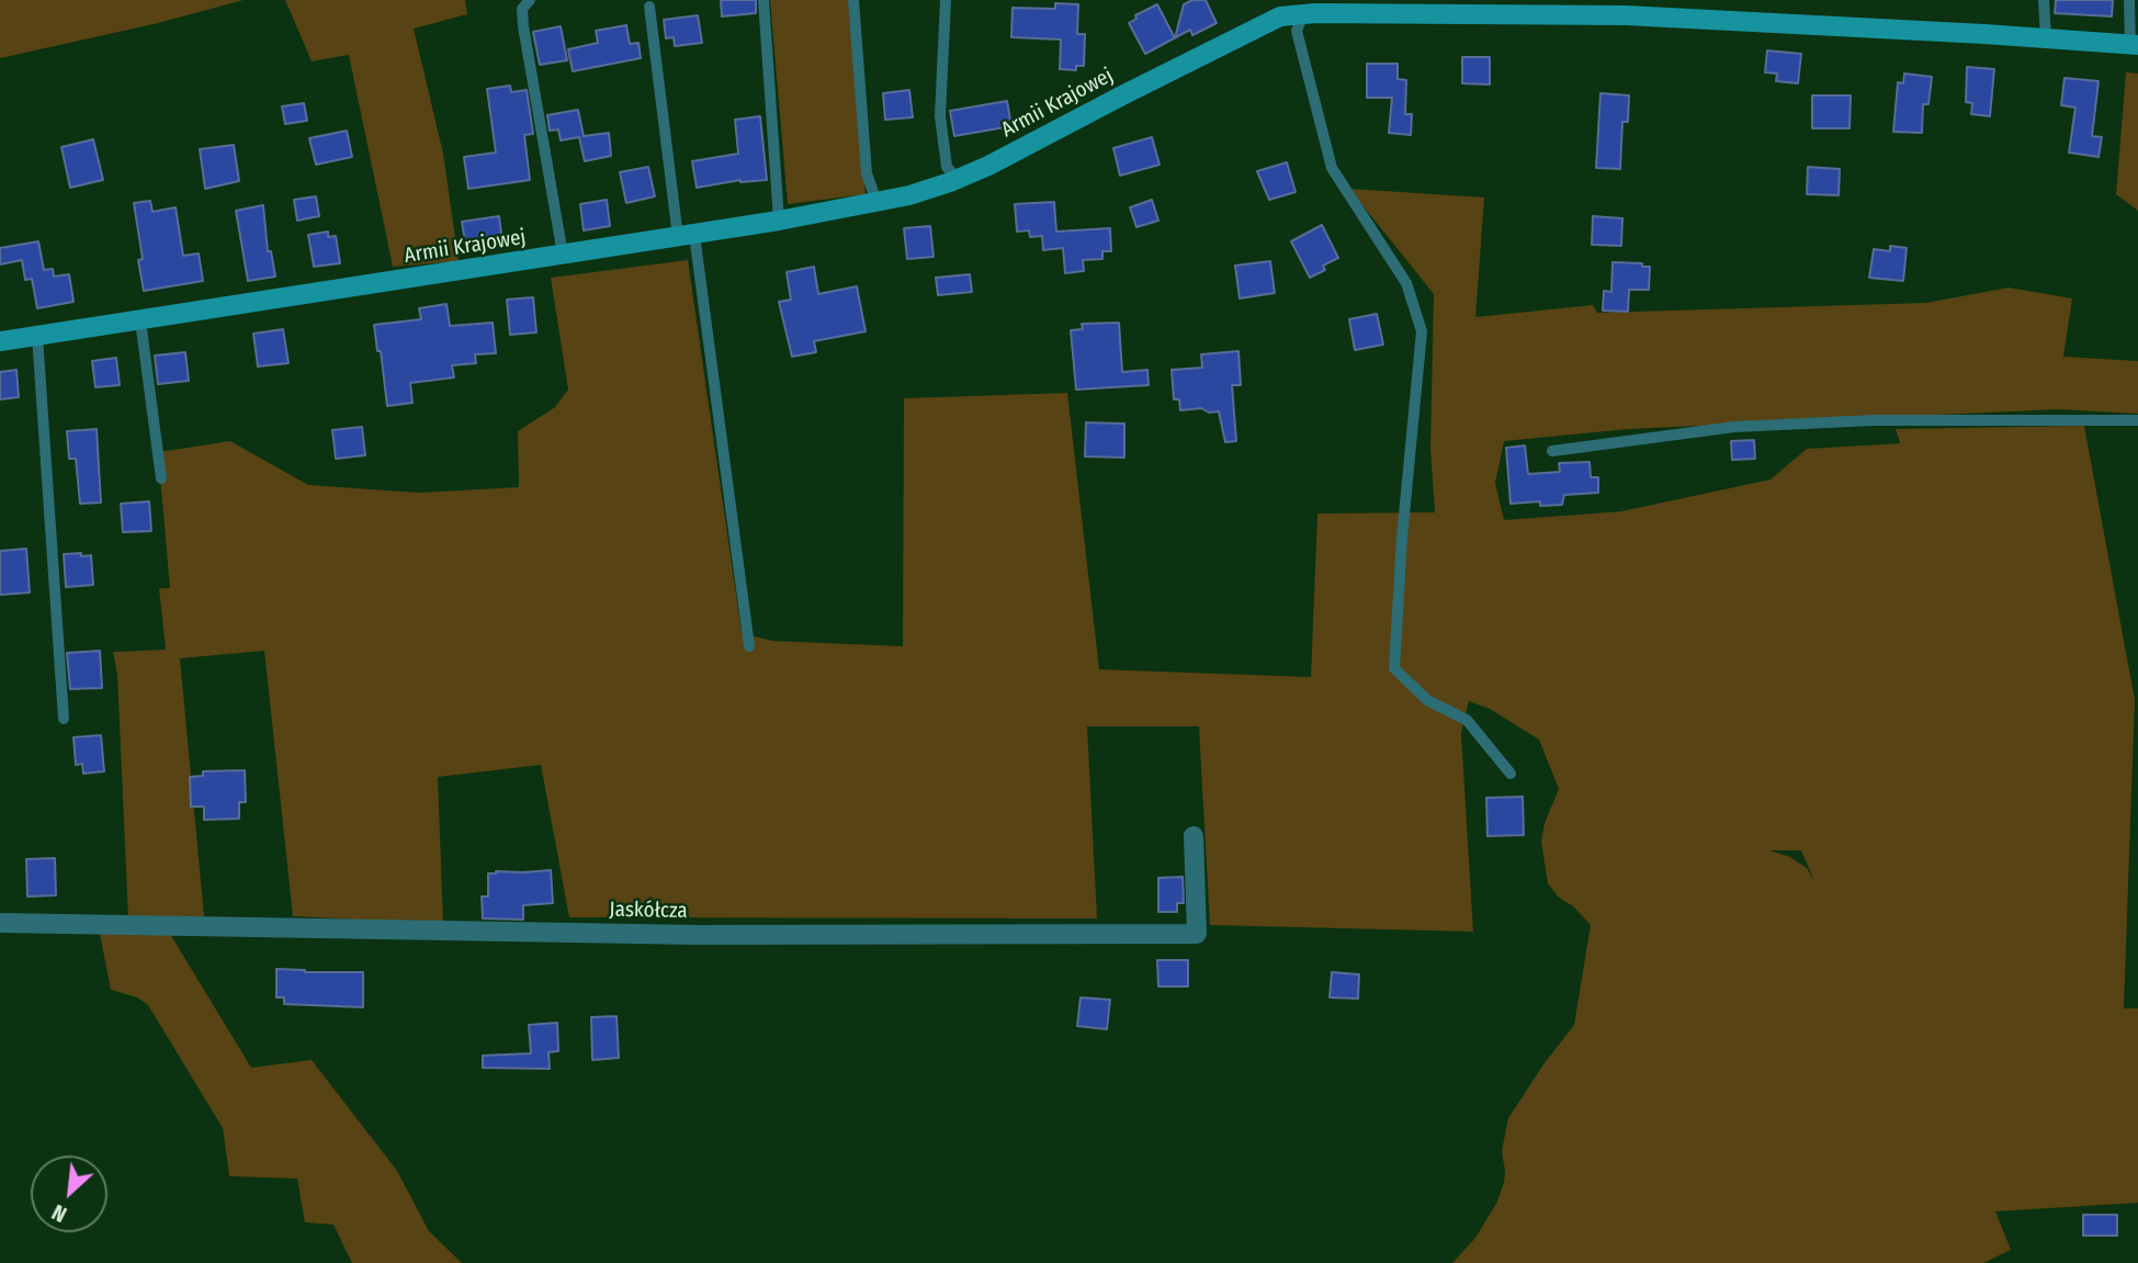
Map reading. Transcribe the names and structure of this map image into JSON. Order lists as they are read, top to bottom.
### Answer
{
  "streets": {
    "street": ["Armii Krajowej", "Jaskółcza"]
  },
  "north": "bottom left"
}
